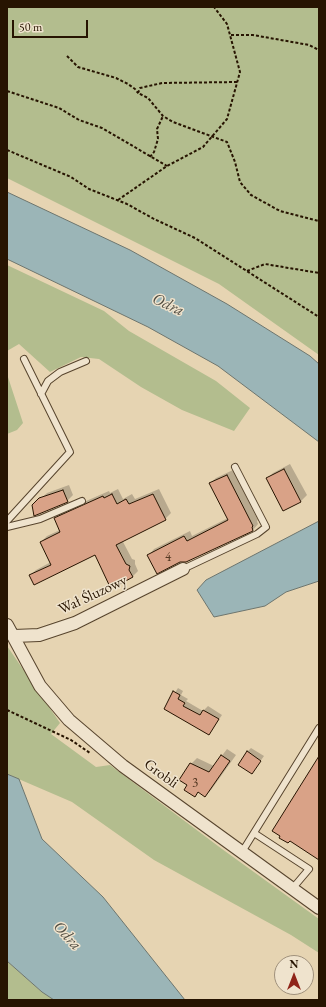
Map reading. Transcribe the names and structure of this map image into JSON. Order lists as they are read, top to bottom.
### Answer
{
  "streets": {
    "street": ["Wał Śluzowy", "Grobli"]
  },
  "crossings": [
    ["Wał Śluzowy", "Grobli"]
  ],
  "water": ["Odra"],
  "house_numbers": ["4", "3"],
  "scale_bar": "50 m",
  "north": "top"
}
